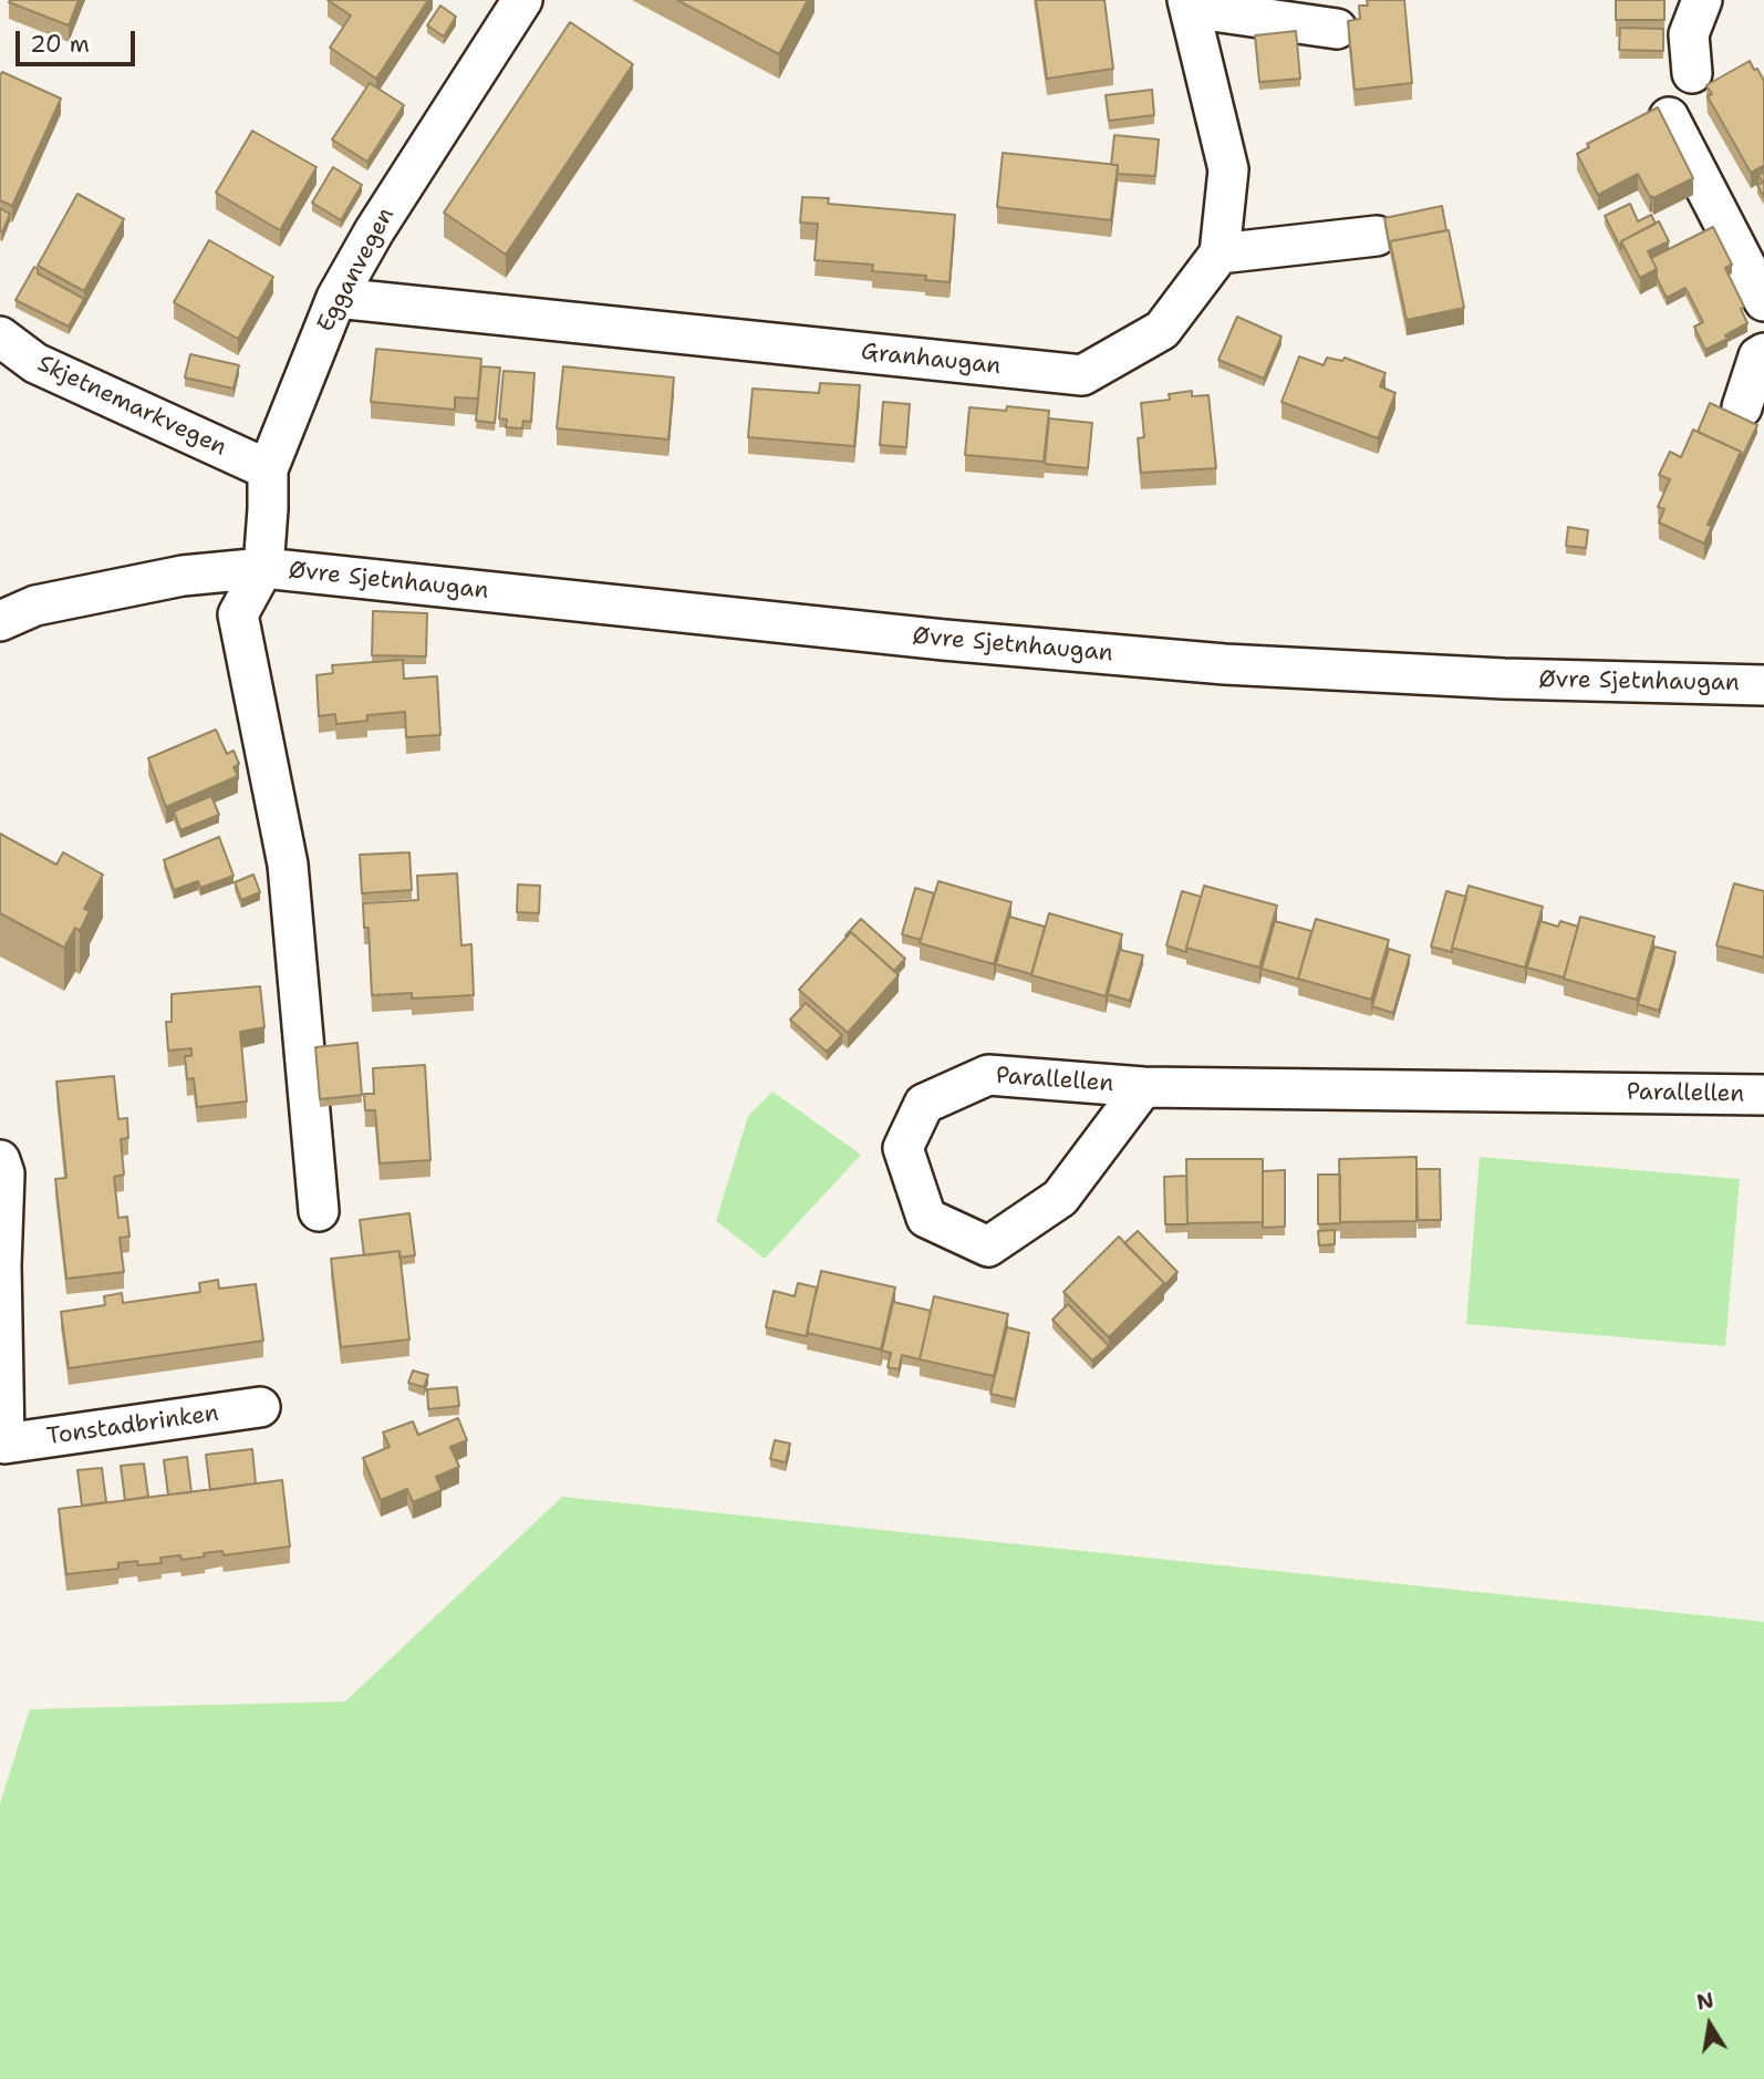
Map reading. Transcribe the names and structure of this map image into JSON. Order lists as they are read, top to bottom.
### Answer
{
  "streets": {
    "street": [
      "Egganvegen",
      "Granhaugan",
      "Skjetnemarkvegen",
      "Øvre Sjetnhaugan",
      "Parallellen",
      "Tonstadbrinken"
    ]
  },
  "crossings": [
    ["Egganvegen", "Granhaugan"],
    ["Egganvegen", "Skjetnemarkvegen"],
    ["Egganvegen", "Øvre Sjetnhaugan"]
  ],
  "scale_bar": "20 m",
  "north": "top"
}
